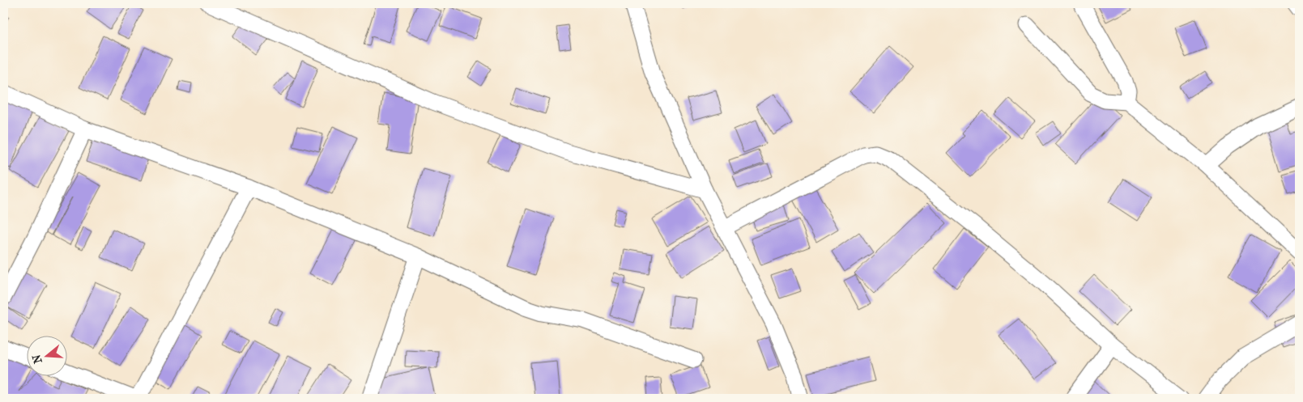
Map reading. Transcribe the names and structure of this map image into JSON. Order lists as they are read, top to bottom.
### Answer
{
  "north": "left"
}
